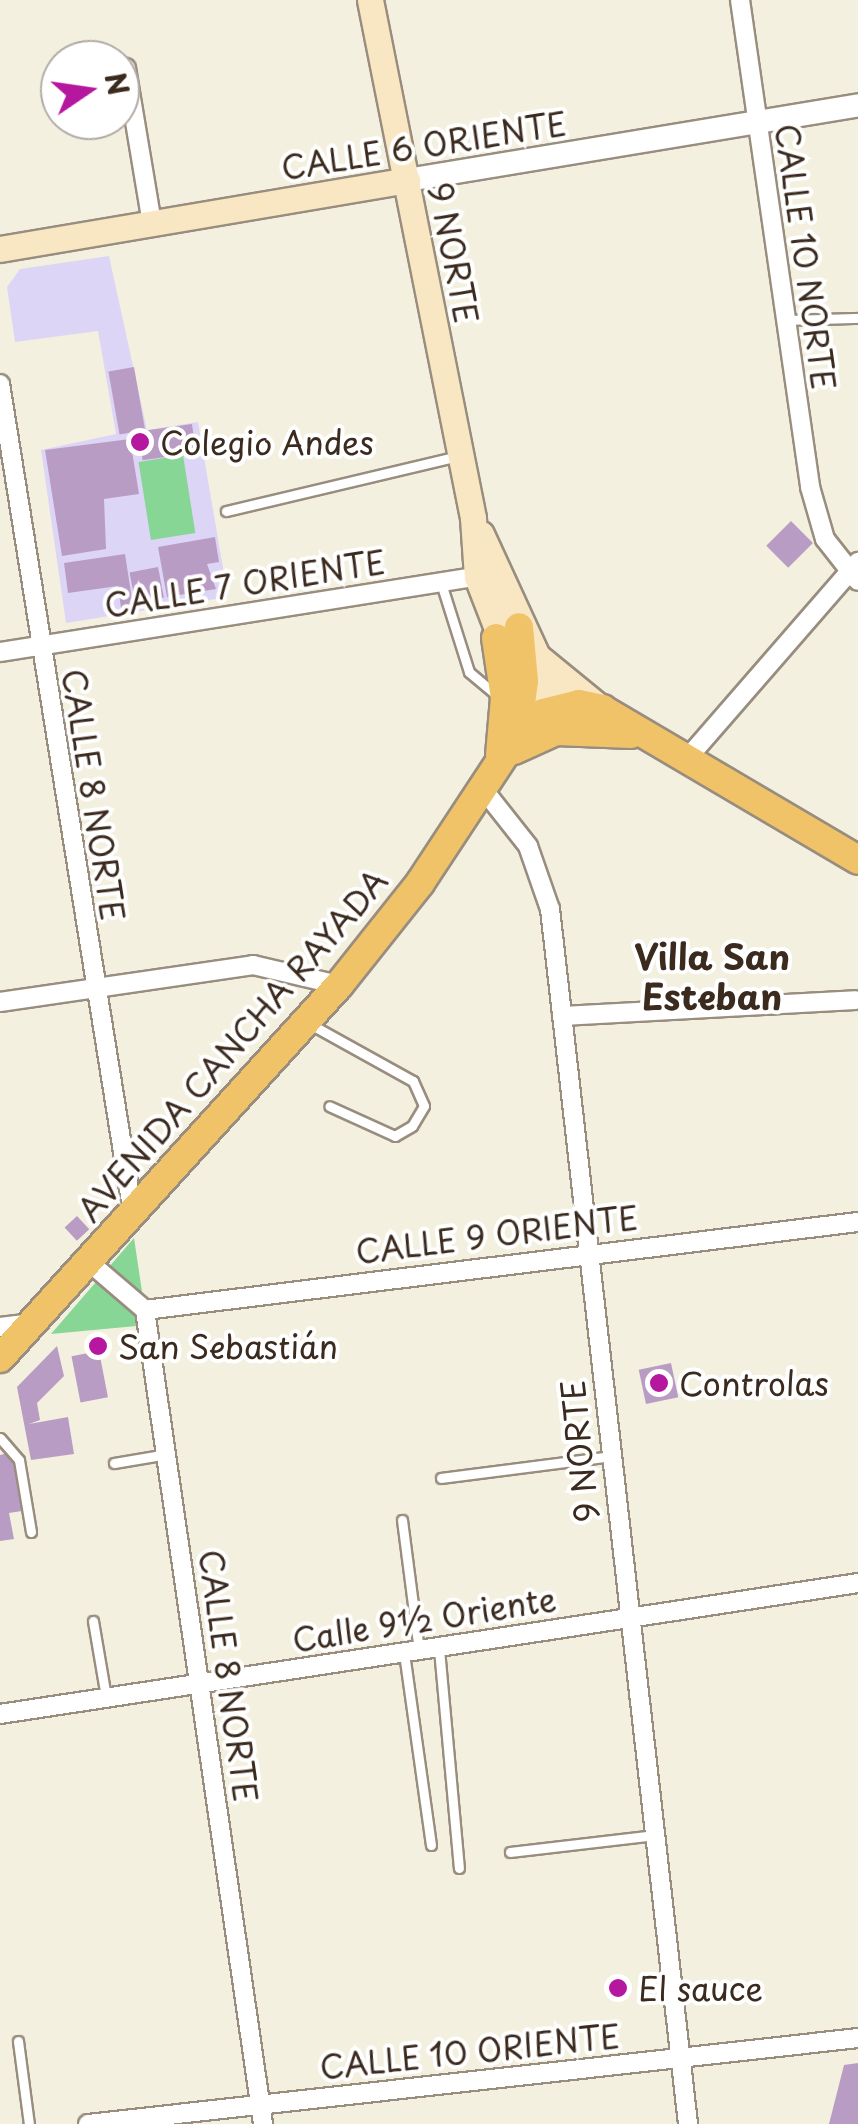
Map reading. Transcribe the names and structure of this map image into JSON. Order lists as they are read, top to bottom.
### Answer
{
  "streets": {
    "main road": ["CALLE 6 ORIENTE", "9 NORTE", "AVENIDA CANCHA RAYADA"],
    "street": [
      "CALLE 10 NORTE",
      "CALLE 7 ORIENTE",
      "CALLE 8 NORTE",
      "CALLE 9 ORIENTE",
      "Calle 9½ Oriente",
      "CALLE 10 ORIENTE"
    ]
  },
  "crossings": [
    ["CALLE 6 ORIENTE", "9 NORTE"],
    ["CALLE 6 ORIENTE", "CALLE 10 NORTE"],
    ["9 NORTE", "CALLE 7 ORIENTE"],
    ["9 NORTE", "AVENIDA CANCHA RAYADA"],
    ["9 NORTE", "CALLE 9 ORIENTE"],
    ["9 NORTE", "Calle 9½ Oriente"],
    ["9 NORTE", "CALLE 10 ORIENTE"],
    ["CALLE 7 ORIENTE", "CALLE 8 NORTE"],
    ["CALLE 8 NORTE", "AVENIDA CANCHA RAYADA"],
    ["CALLE 8 NORTE", "CALLE 9 ORIENTE"],
    ["CALLE 8 NORTE", "Calle 9½ Oriente"],
    ["CALLE 8 NORTE", "CALLE 10 ORIENTE"]
  ],
  "districts": ["Villa San Esteban"],
  "places": [
    "Colegio Andes",
    "San Sebastián",
    "Controlas",
    "El sauce"
  ],
  "north": "right"
}
